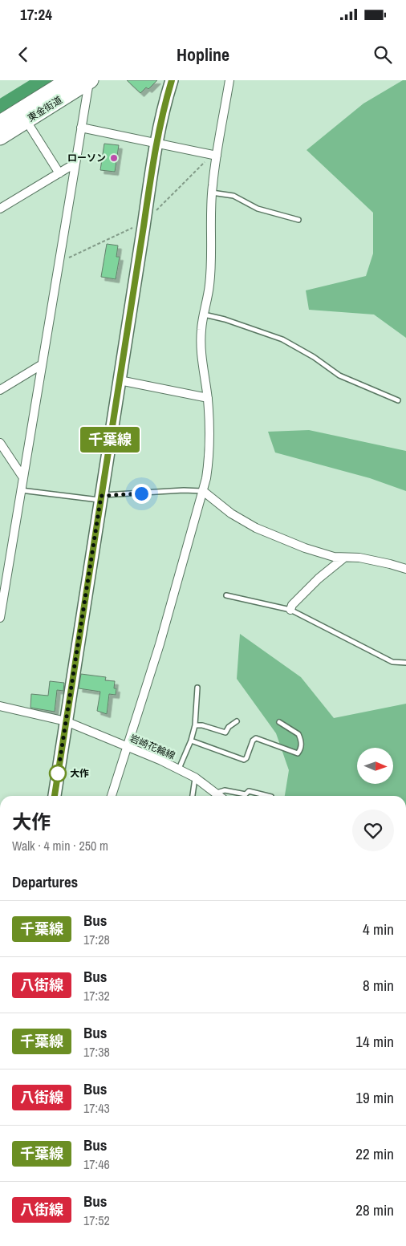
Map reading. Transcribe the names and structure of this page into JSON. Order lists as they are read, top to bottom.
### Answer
{
  "streets": {
    "highway": ["東金街道"],
    "street": ["岩崎花輪線"]
  },
  "places": ["ローソン", "大作"],
  "lines": ["bus line 千葉線"],
  "north": "right",
  "page": {
    "status": "17:24",
    "header": "Hopline",
    "on_map": "千葉線",
    "heading": [
      ["大作", "Walk · 4 min · 250 m"],
      "Departures"
    ],
    "list": [
      {
        "mark": "千葉線",
        "name": "Bus",
        "note": "17:28",
        "value": "4 min"
      },
      {
        "mark": "八街線",
        "name": "Bus",
        "note": "17:32",
        "value": "8 min"
      },
      {
        "mark": "千葉線",
        "name": "Bus",
        "note": "17:38",
        "value": "14 min"
      },
      {
        "mark": "八街線",
        "name": "Bus",
        "note": "17:43",
        "value": "19 min"
      },
      {
        "mark": "千葉線",
        "name": "Bus",
        "note": "17:46",
        "value": "22 min"
      },
      {
        "mark": "八街線",
        "name": "Bus",
        "note": "17:52",
        "value": "28 min"
      }
    ]
  }
}
